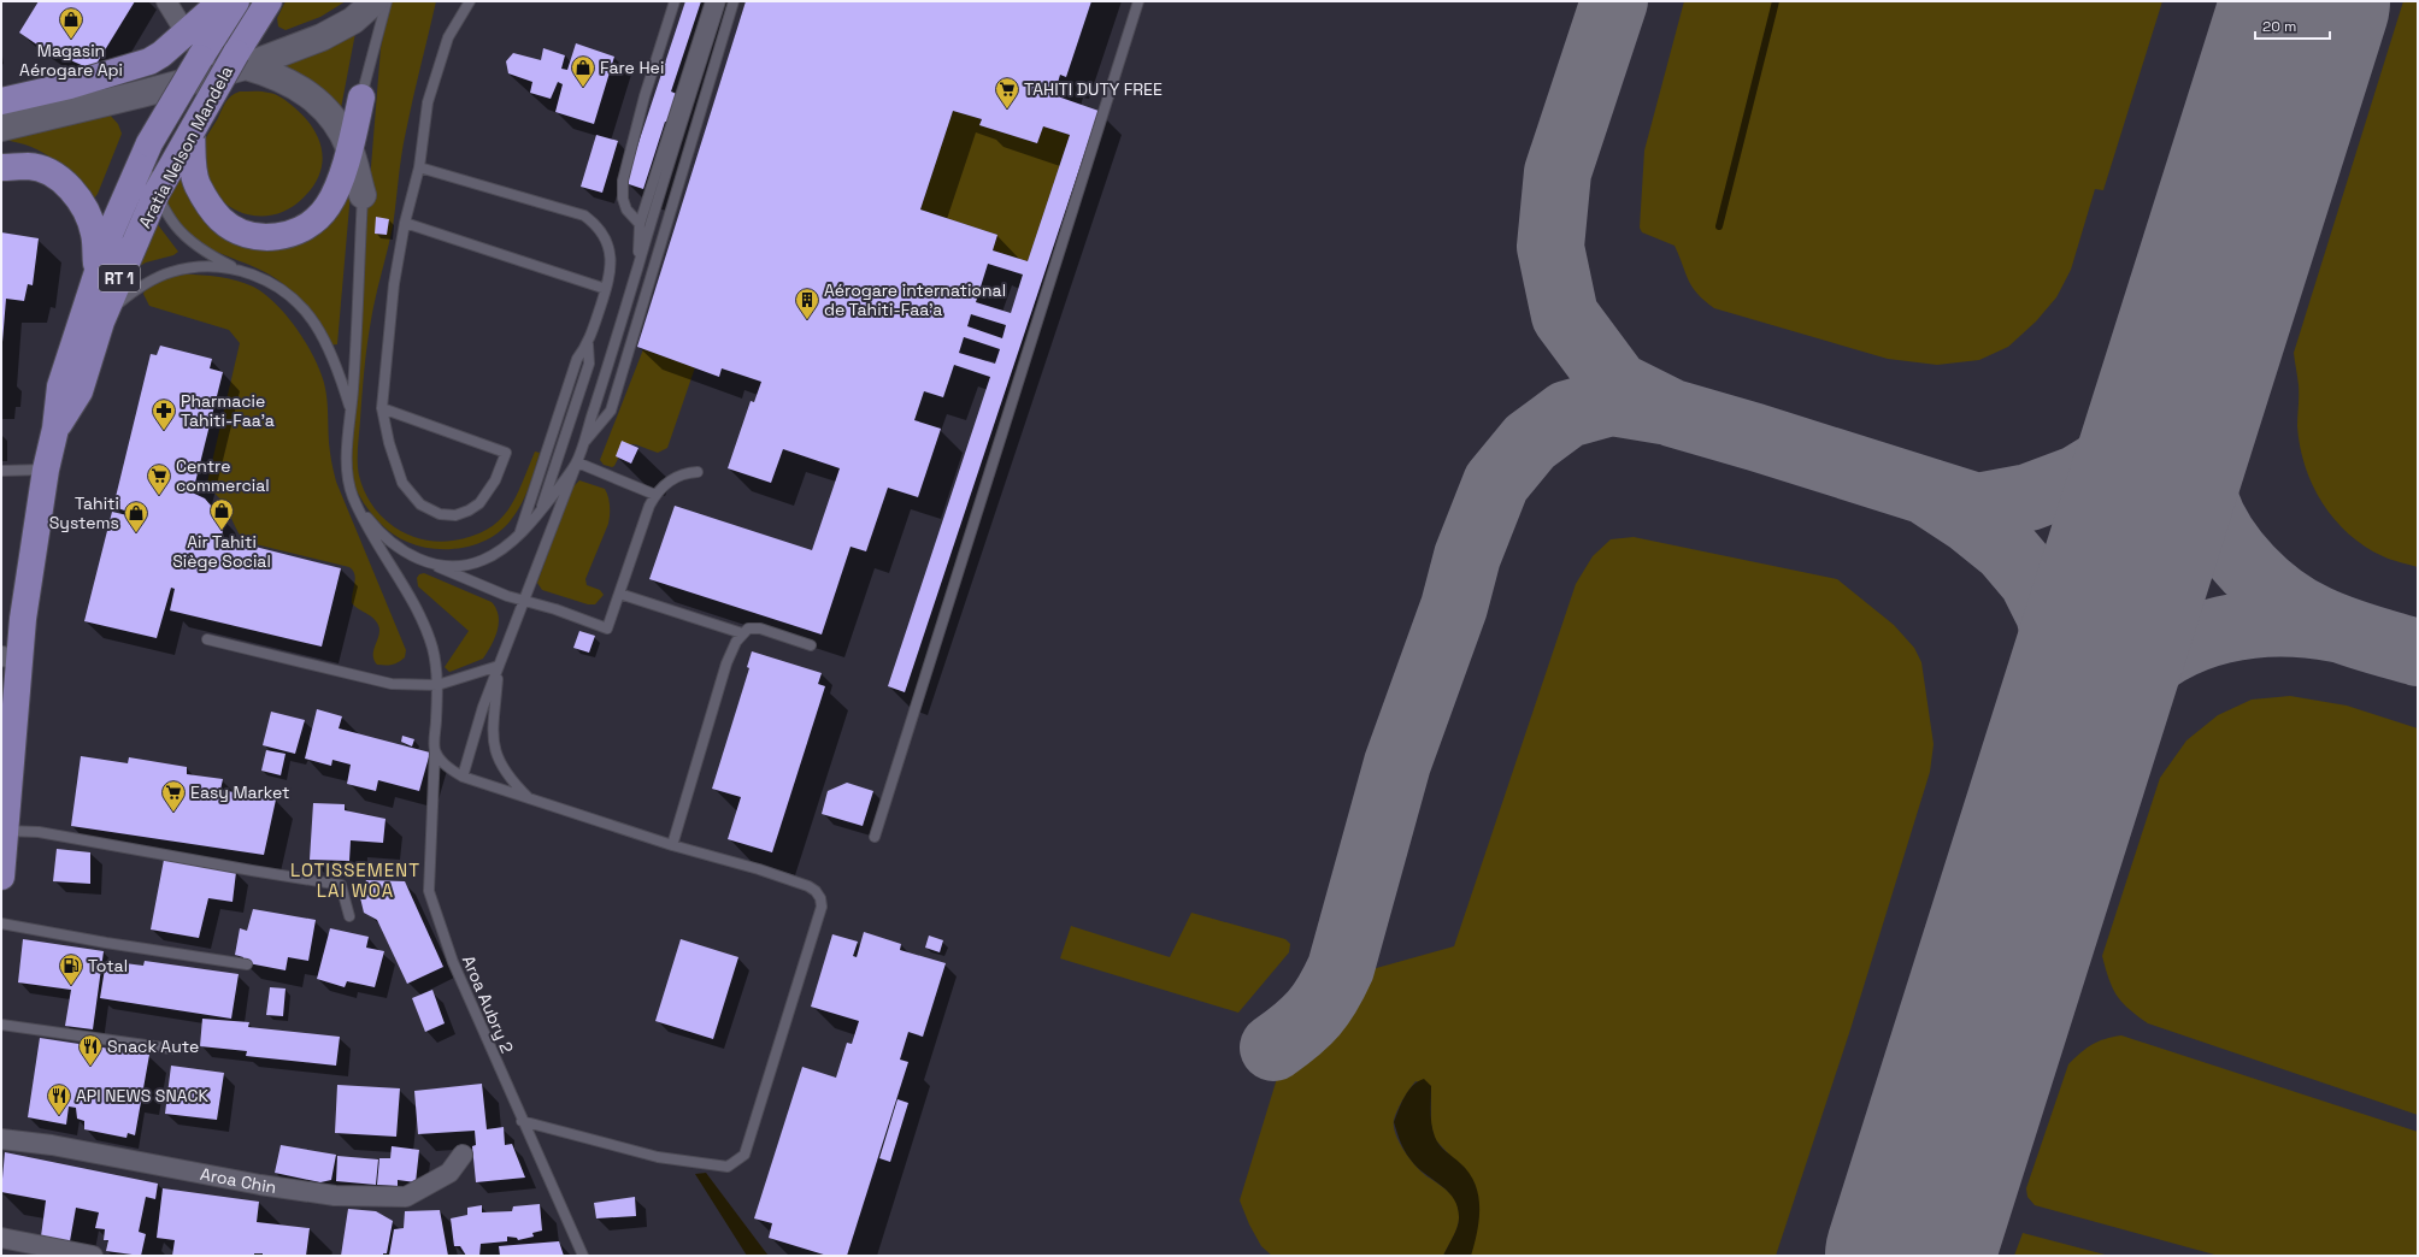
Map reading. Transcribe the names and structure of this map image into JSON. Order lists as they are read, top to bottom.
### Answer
{
  "streets": {
    "main road": ["Aratia Nelson Mandela", "RT 1"],
    "street": ["Aroa Chin"],
    "lane": ["Aroa Aubry 2"]
  },
  "districts": ["LOTISSEMENT LAI WOA"],
  "places": {
    "shop": [
      "Magasin Aérogare Api",
      "Fare Hei",
      "Air Tahiti Siège Social",
      "Tahiti Systems"
    ],
    "supermarket": ["TAHITI DUTY FREE", "Centre commercial", "Easy Market"],
    "building": ["Aérogare international de Tahiti-Faa'a"],
    "pharmacy": ["Pharmacie Tahiti-Faa'a"],
    "fuel station": ["Total"],
    "restaurant": ["Snack Aute", "API NEWS SNACK"]
  },
  "scale_bar": "20 m"
}
